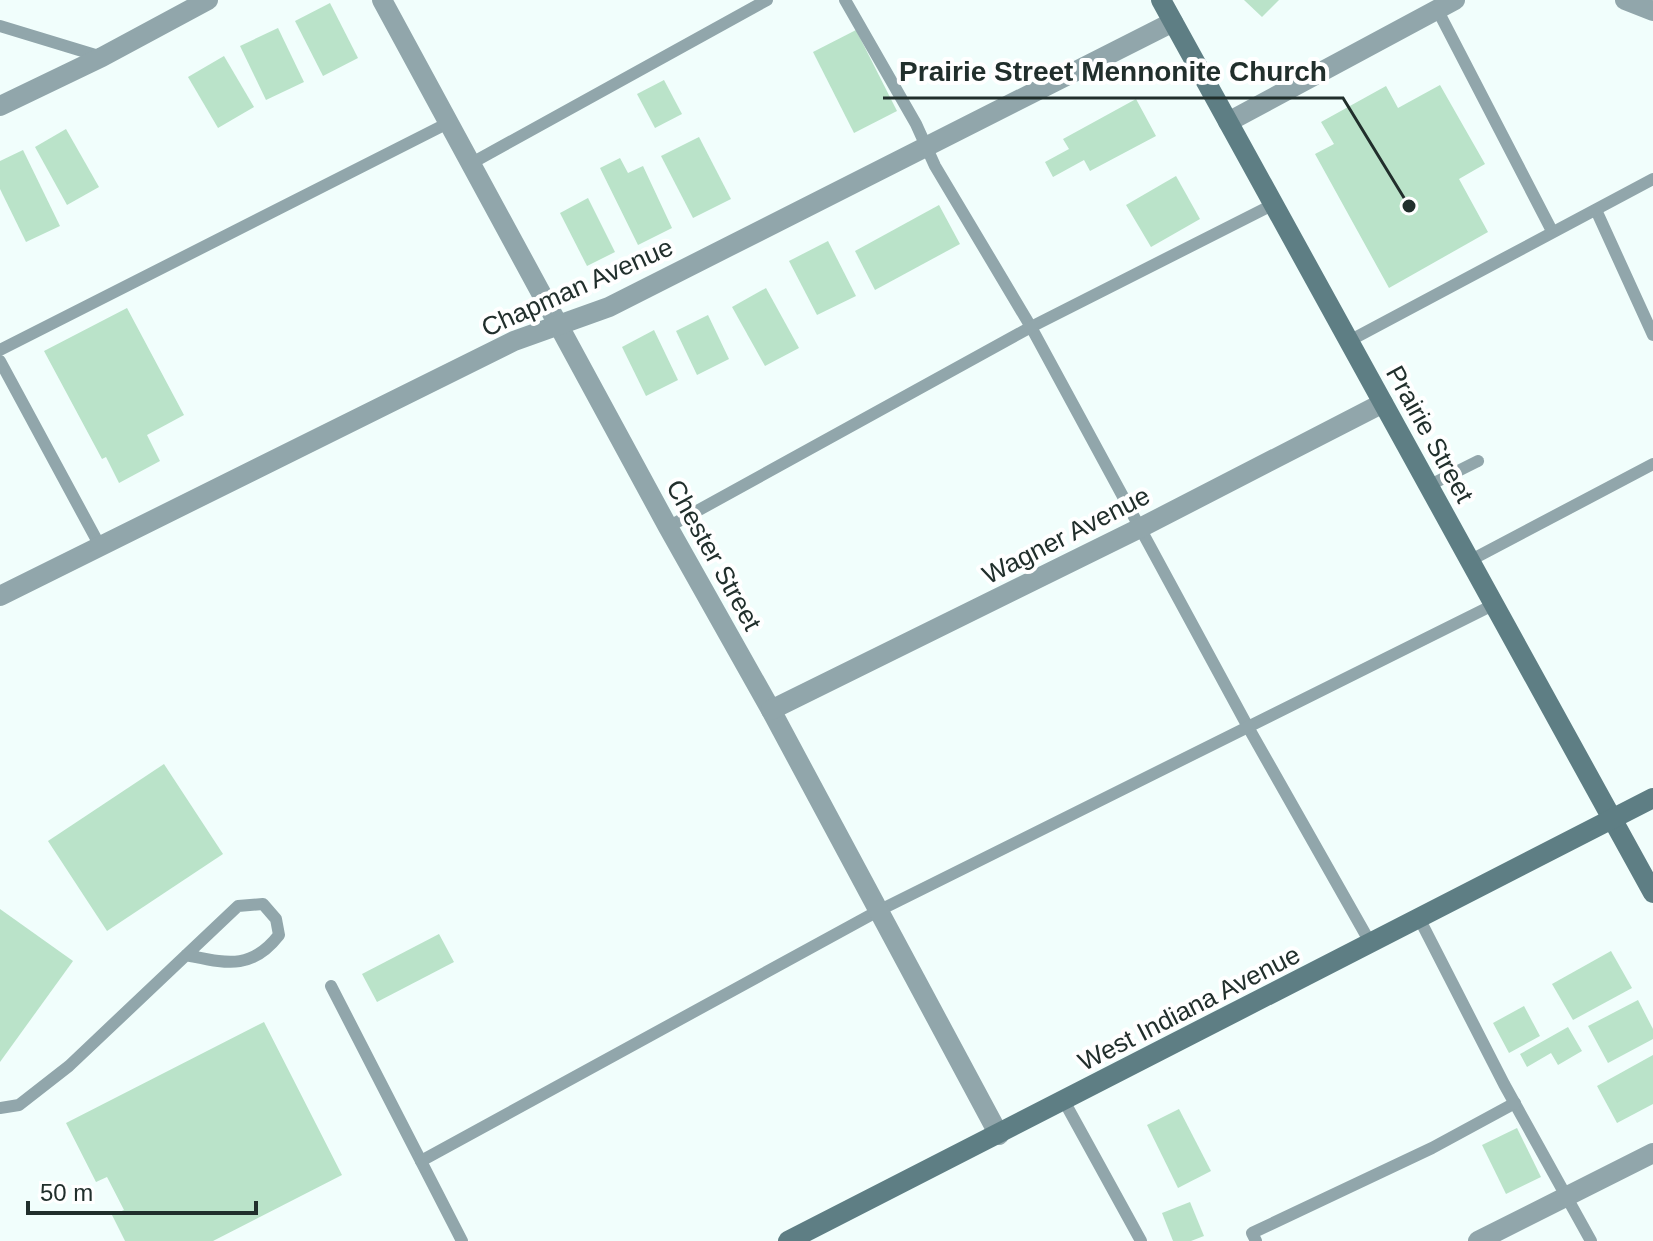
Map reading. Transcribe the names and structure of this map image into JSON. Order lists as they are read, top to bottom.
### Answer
{
  "streets": {
    "main road": ["Prairie Street", "West Indiana Avenue"],
    "street": ["Chapman Avenue", "Wagner Avenue", "Chester Street"]
  },
  "crossings": [
    ["Chapman Avenue", "Prairie Street"],
    ["Chapman Avenue", "Chester Street"],
    ["Prairie Street", "Wagner Avenue"],
    ["Prairie Street", "West Indiana Avenue"],
    ["Wagner Avenue", "Chester Street"],
    ["Chester Street", "West Indiana Avenue"]
  ],
  "places": ["Prairie Street Mennonite Church"],
  "scale_bar": "50 m"
}
